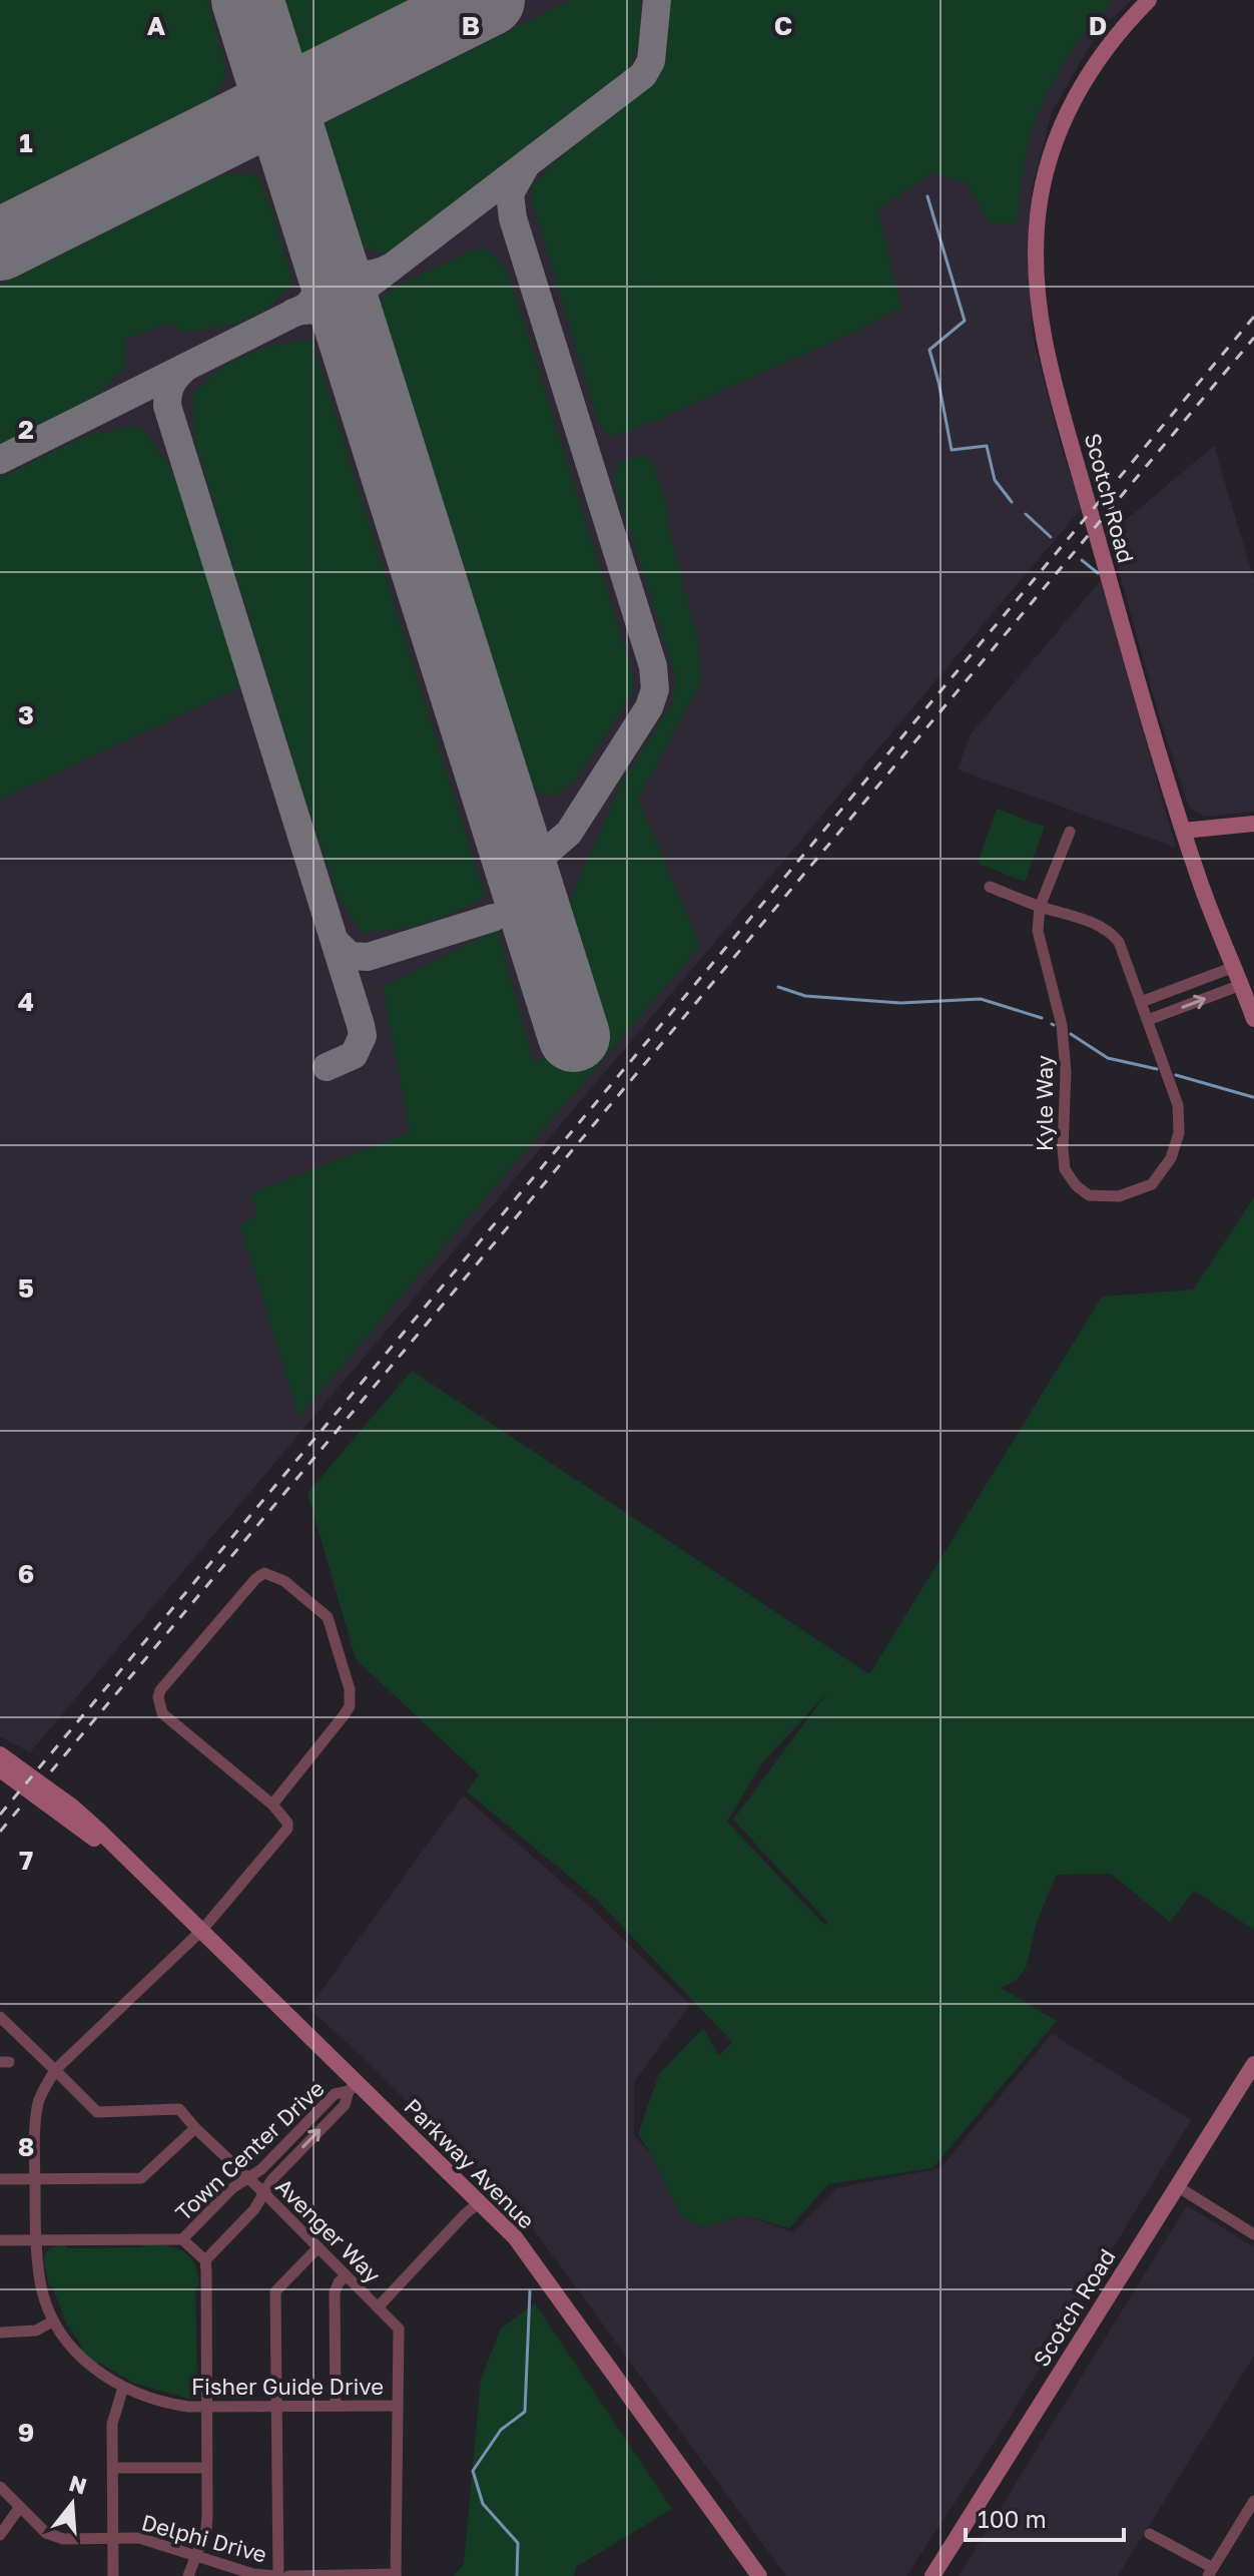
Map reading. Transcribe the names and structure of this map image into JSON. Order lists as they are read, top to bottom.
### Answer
{
  "streets": {
    "main road": ["Scotch Road", "Parkway Avenue"],
    "street": [
      "Kyle Way",
      "Town Center Drive",
      "Avenger Way",
      "Fisher Guide Drive",
      "Delphi Drive"
    ]
  },
  "crossings": [
    ["Town Center Drive", "Parkway Avenue"],
    ["Town Center Drive", "Avenger Way"],
    ["Town Center Drive", "Fisher Guide Drive"],
    ["Parkway Avenue", "Avenger Way"],
    ["Avenger Way", "Fisher Guide Drive"]
  ],
  "scale_bar": "100 m",
  "north": "top",
  "grid": {
    "columns": [
      "A",
      "B",
      "C",
      "D"
    ],
    "rows": [
      "1",
      "2",
      "3",
      "4",
      "5",
      "6",
      "7",
      "8",
      "9"
    ]
  }
}
